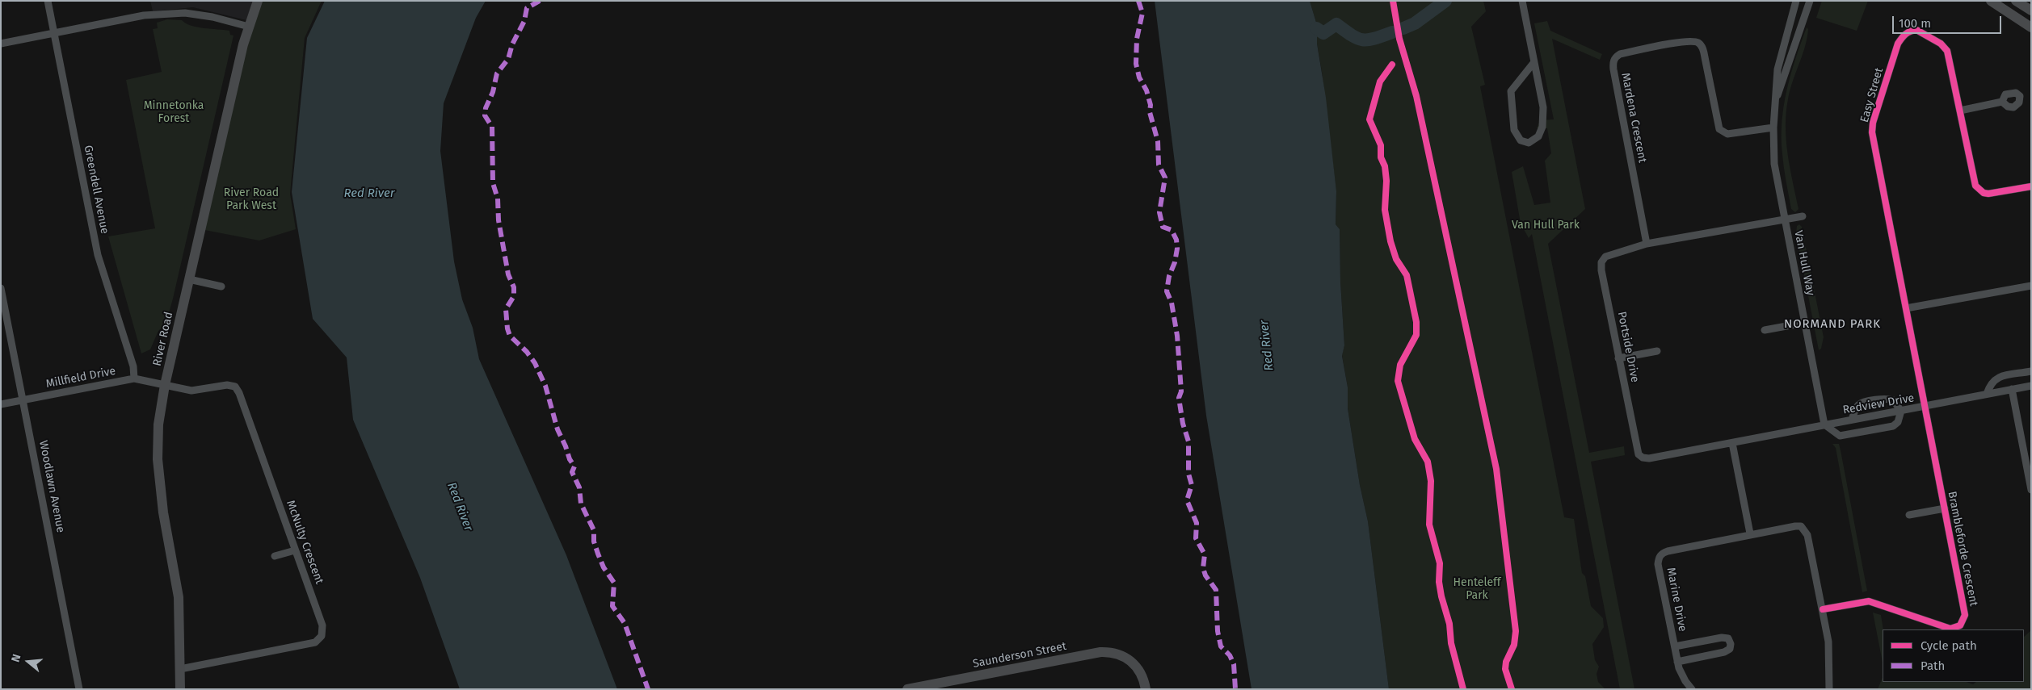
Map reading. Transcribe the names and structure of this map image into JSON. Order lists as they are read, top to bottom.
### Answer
{
  "streets": {
    "street": [
      "Easy Street",
      "Mardena Crescent",
      "Greendell Avenue",
      "Van Hull Way",
      "River Road",
      "Portside Drive",
      "Millfield Drive",
      "Redview Drive",
      "Woodlawn Avenue",
      "McNulty Crescent",
      "Brambleforde Crescent",
      "Marine Drive",
      "Saunderson Street"
    ]
  },
  "crossings": [
    ["Easy Street", "Redview Drive"],
    ["Easy Street", "Brambleforde Crescent"],
    ["Mardena Crescent", "Van Hull Way"],
    ["Mardena Crescent", "Portside Drive"],
    ["Greendell Avenue", "Millfield Drive"],
    ["Van Hull Way", "Portside Drive"],
    ["Van Hull Way", "Redview Drive"],
    ["River Road", "Millfield Drive"],
    ["River Road", "McNulty Crescent"],
    ["Portside Drive", "Redview Drive"],
    ["Millfield Drive", "Woodlawn Avenue"],
    ["Millfield Drive", "McNulty Crescent"],
    ["Redview Drive", "Brambleforde Crescent"],
    ["Brambleforde Crescent", "Marine Drive"]
  ],
  "districts": ["NORMAND PARK"],
  "water": ["Red River"],
  "parks": [
    "Minnetonka Forest",
    "River Road Park West",
    "Van Hull Park",
    "Henteleff Park"
  ],
  "legend": ["Cycle path", "Path"],
  "scale_bar": "100 m",
  "north": "left"
}
